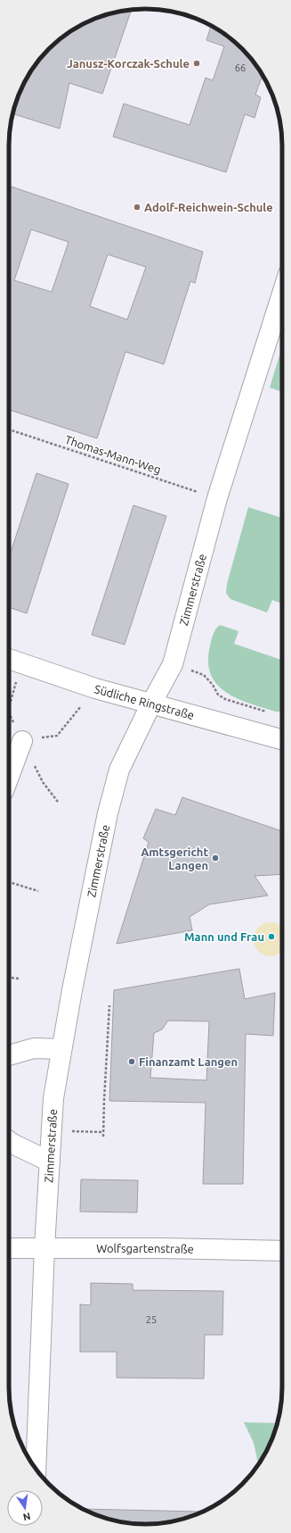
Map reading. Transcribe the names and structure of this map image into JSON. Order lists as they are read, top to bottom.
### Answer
{
  "streets": {
    "street": ["Zimmerstraße", "Südliche Ringstraße", "Wolfsgartenstraße"],
    "path": ["Thomas-Mann-Weg"]
  },
  "crossings": [
    ["Thomas-Mann-Weg", "Zimmerstraße"],
    ["Zimmerstraße", "Südliche Ringstraße"],
    ["Zimmerstraße", "Wolfsgartenstraße"]
  ],
  "places": [
    "Janusz-Korczak-Schule",
    "Adolf-Reichwein-Schule",
    "Amtsgericht Langen",
    "Mann und Frau",
    "Finanzamt Langen"
  ],
  "house_numbers": ["66", "25"],
  "north": "bottom"
}
